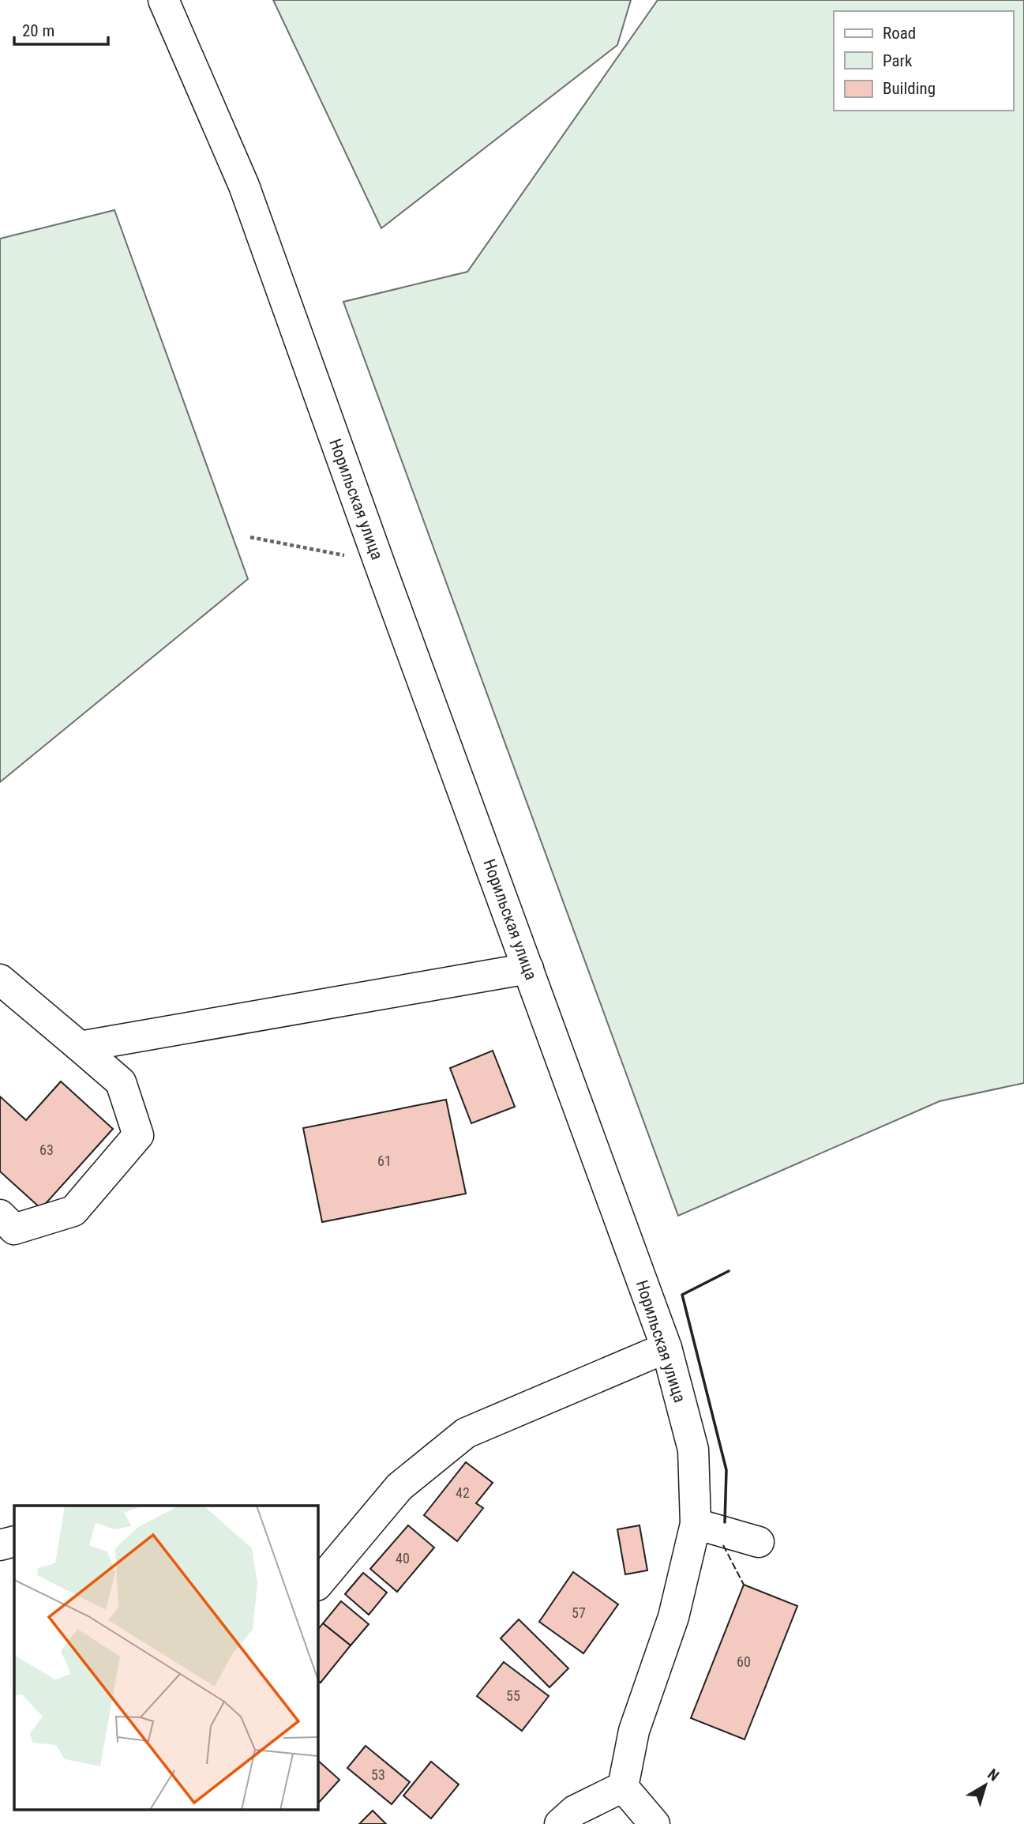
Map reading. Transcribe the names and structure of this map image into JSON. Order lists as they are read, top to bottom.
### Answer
{
  "streets": {
    "main road": ["Норильская улица"]
  },
  "house_numbers": [
    "63",
    "61",
    "42",
    "40",
    "57",
    "60",
    "55",
    "53"
  ],
  "legend": ["Road", "Park", "Building"],
  "scale_bar": "20 m",
  "north": "top right"
}
